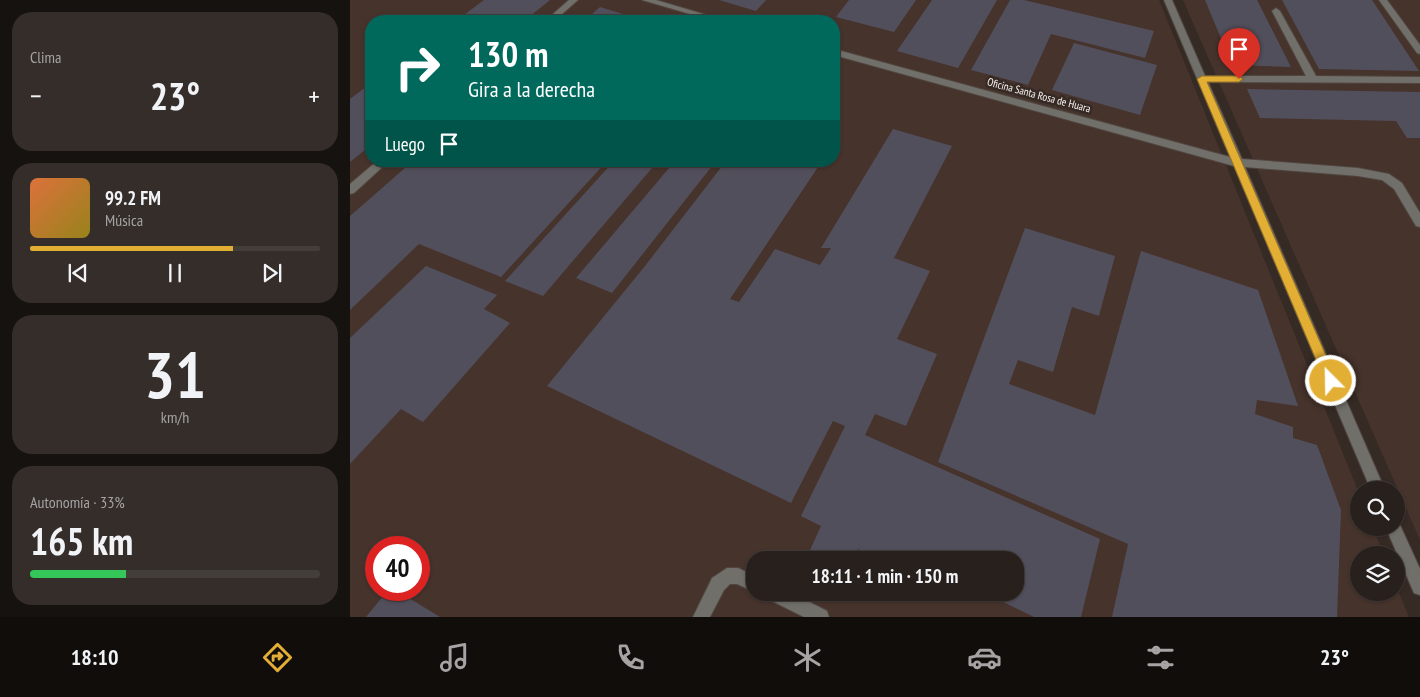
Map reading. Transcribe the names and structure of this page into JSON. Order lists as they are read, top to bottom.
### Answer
{
  "streets": {
    "street": ["Oficina Santa Rosa de Huara"]
  },
  "page": {
    "tile": [
      "Clima",
      ["31", "km/h"],
      ["Autonomía · 33%", "165 km"]
    ],
    "turn": ["130 m", "Gira a la derecha"],
    "heat": ["−", "23°", "+"],
    "then": "Luego",
    "song": ["99.2 FM", "Música"],
    "limit": "40",
    "trip": "18:11 · 1 min · 150 m",
    "tabs": ["18:10", "23°"]
  }
}
